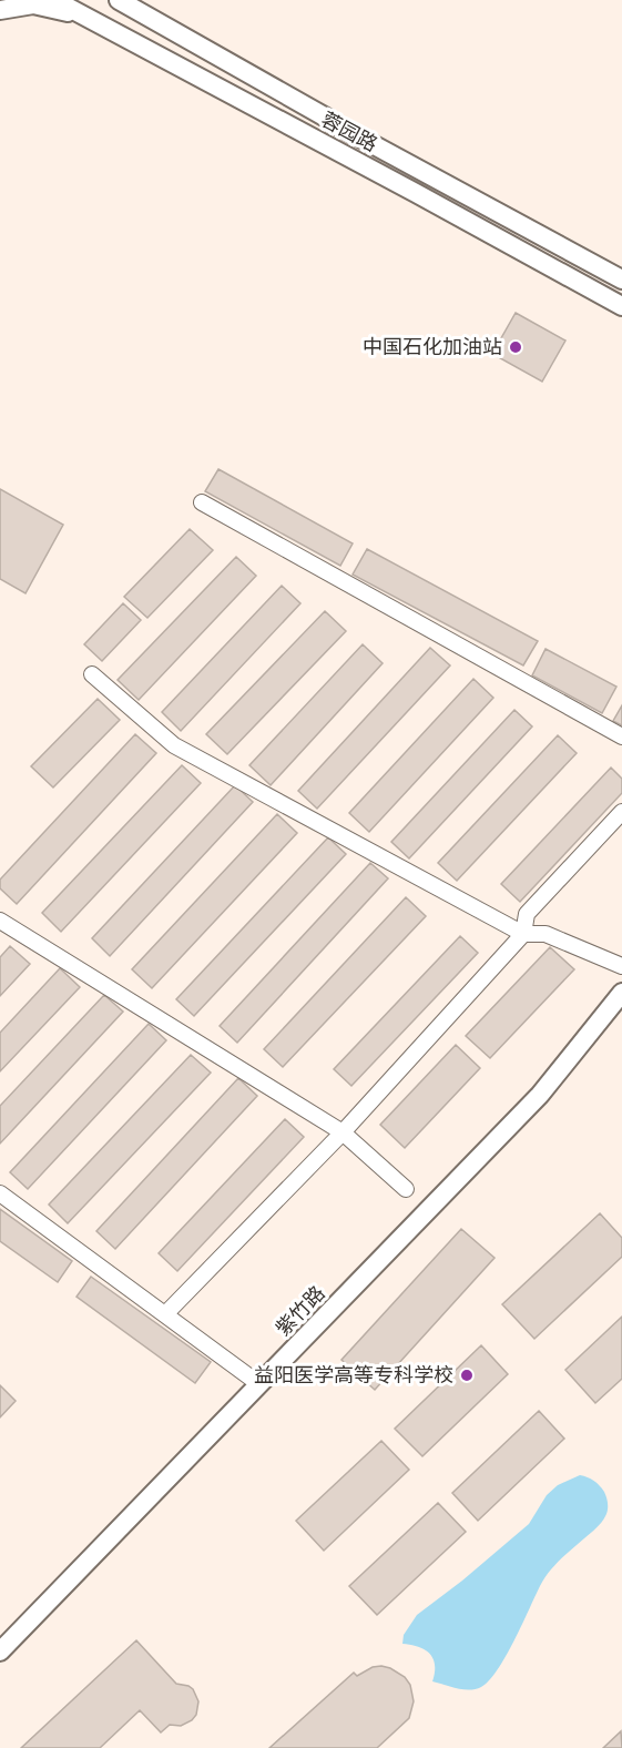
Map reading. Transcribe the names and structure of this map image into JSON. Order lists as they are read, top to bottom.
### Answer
{
  "streets": {
    "street": ["蓉园路", "紫竹路"]
  },
  "places": ["中国石化加油站", "益阳医学高等专科学校"]
}
